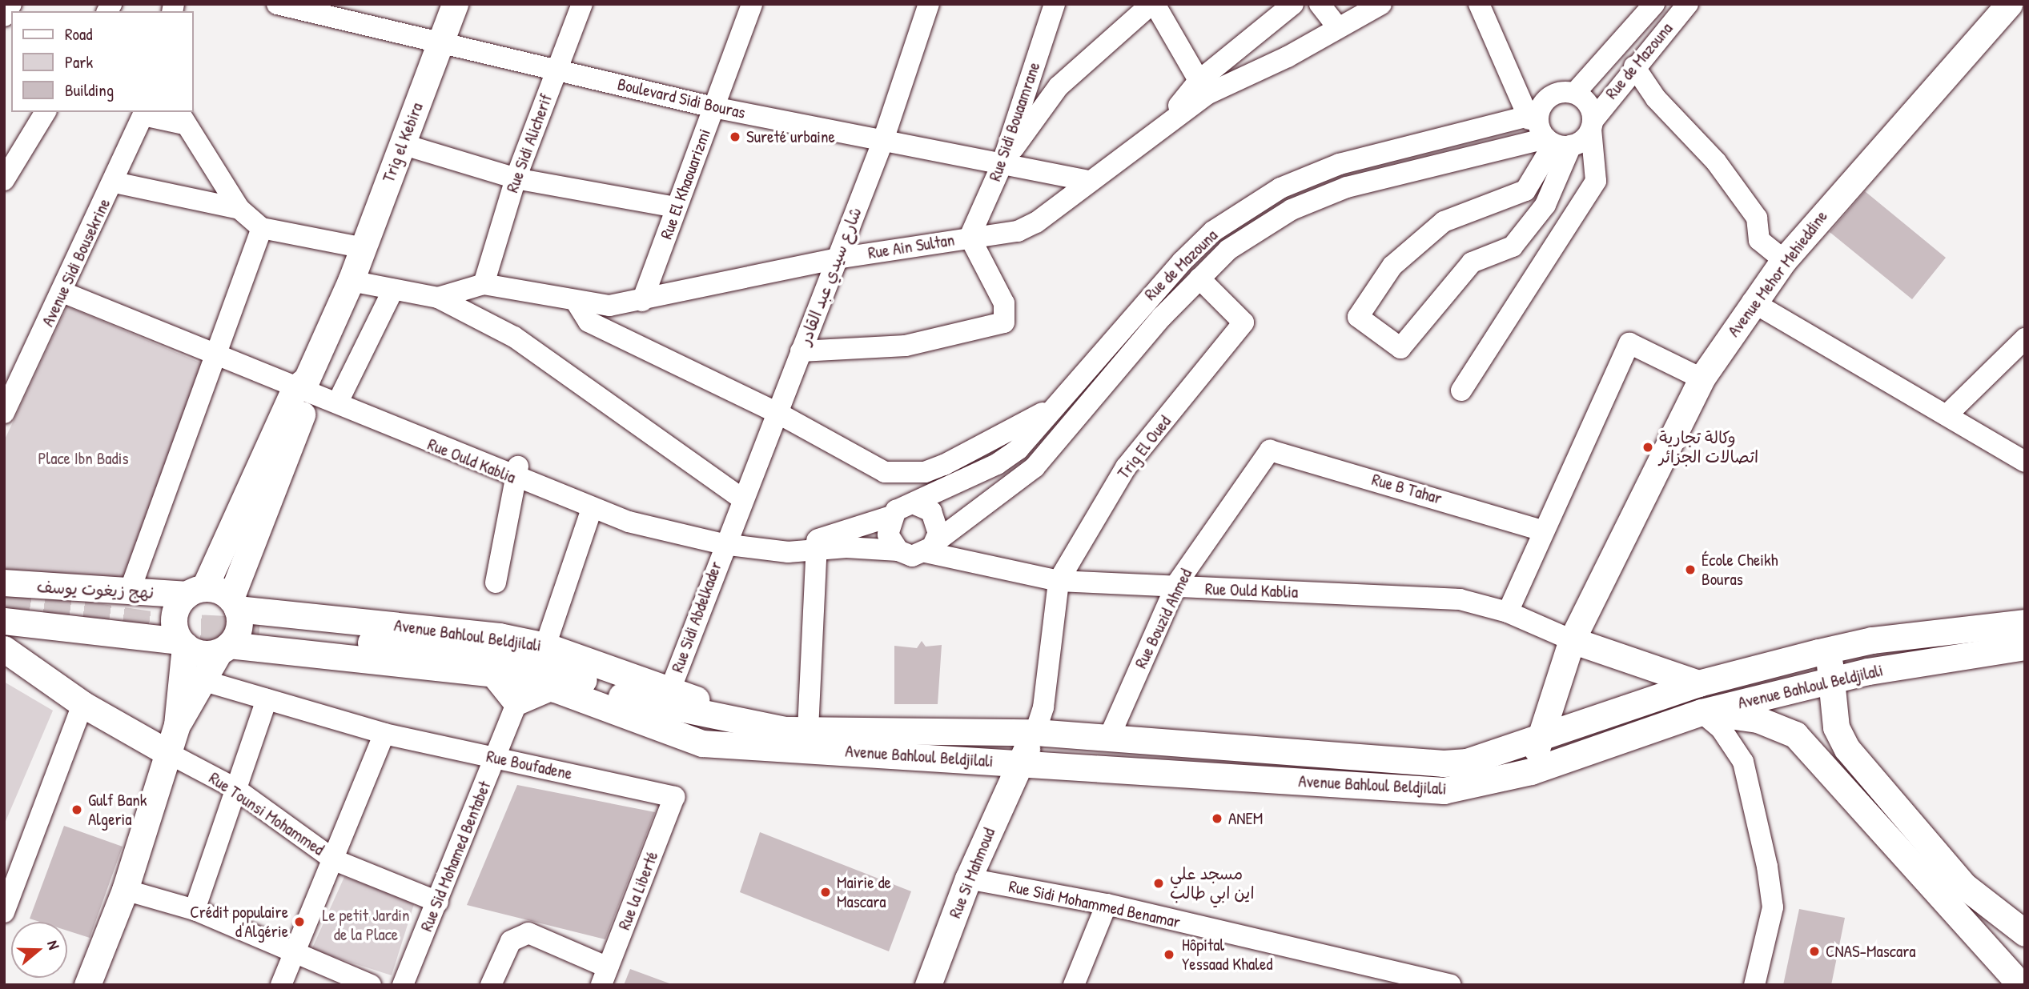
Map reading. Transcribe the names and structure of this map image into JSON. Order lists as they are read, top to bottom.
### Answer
{
  "streets": {
    "main road": [
      "Trig el Kebira",
      "Avenue Mehor Mehieddine",
      "نهج زيغوت يوسف",
      "Avenue Bahloul Beldjilali",
      "Rue Si Mahmoud"
    ],
    "street": [
      "Rue de Mazouna",
      "Boulevard Sidi Bouras",
      "Rue Sidi Bouaamrane",
      "Rue Sidi Alicherif",
      "Rue El Khaouarizmi",
      "Rue Ain Sultan",
      "Avenue Sidi Bousekrine",
      "شارع سيدي عبد القادر",
      "Trig El Oued",
      "Rue Ould Kablia",
      "Rue B Tahar",
      "Rue Sidi Abdelkader",
      "Rue Bouzid Ahmed",
      "Rue Boufadene",
      "Rue Tounsi Mohammed",
      "Rue Sid Mohamed Bentabet",
      "Rue la Liberté",
      "Rue Sidi Mohammed Benamar"
    ]
  },
  "crossings": [
    ["Rue de Mazouna", "Trig El Oued"],
    ["Rue de Mazouna", "Rue Ould Kablia"],
    ["Boulevard Sidi Bouras", "Rue Sidi Bouaamrane"],
    ["Boulevard Sidi Bouras", "Trig el Kebira"],
    ["Boulevard Sidi Bouras", "Rue Sidi Alicherif"],
    ["Boulevard Sidi Bouras", "Rue El Khaouarizmi"],
    ["Boulevard Sidi Bouras", "Rue Ain Sultan"],
    ["Boulevard Sidi Bouras", "شارع سيدي عبد القادر"],
    ["Rue Sidi Bouaamrane", "Rue Ain Sultan"],
    ["Trig el Kebira", "Rue Ain Sultan"],
    ["Trig el Kebira", "Rue Ould Kablia"],
    ["Rue Sidi Alicherif", "Rue Ain Sultan"],
    ["Rue El Khaouarizmi", "Rue Ain Sultan"],
    ["Rue Ain Sultan", "شارع سيدي عبد القادر"],
    ["Avenue Sidi Bousekrine", "Rue Ould Kablia"],
    ["Avenue Mehor Mehieddine", "Rue Ould Kablia"],
    ["Avenue Mehor Mehieddine", "Avenue Bahloul Beldjilali"],
    ["شارع سيدي عبد القادر", "Rue Ould Kablia"],
    ["شارع سيدي عبد القادر", "Rue Sidi Abdelkader"],
    ["Trig El Oued", "Rue Ould Kablia"],
    ["Rue Ould Kablia", "Rue Sidi Abdelkader"],
    ["Rue Ould Kablia", "Rue Bouzid Ahmed"],
    ["Rue B Tahar", "Rue Bouzid Ahmed"],
    ["نهج زيغوت يوسف", "Avenue Bahloul Beldjilali"],
    ["Rue Sidi Abdelkader", "Avenue Bahloul Beldjilali"],
    ["Rue Bouzid Ahmed", "Avenue Bahloul Beldjilali"],
    ["Avenue Bahloul Beldjilali", "Rue Si Mahmoud"],
    ["Rue Boufadene", "Rue Sid Mohamed Bentabet"],
    ["Rue Boufadene", "Rue la Liberté"],
    ["Rue Tounsi Mohammed", "Rue Sid Mohamed Bentabet"],
    ["Rue Si Mahmoud", "Rue Sidi Mohammed Benamar"]
  ],
  "parks": ["Place Ibn Badis", "Le petit Jardin de la Place"],
  "places": [
    "Sureté urbaine",
    "وكالة تجارية اتصالات الجزائر",
    "École Cheikh Bouras",
    "Gulf Bank Algeria",
    "ANEM",
    "مسجد علي اين ابي طالب",
    "Mairie de Mascara",
    "Crédit populaire d'Algérie",
    "CNAS-Mascara",
    "Hôpital Yessaad Khaled"
  ],
  "legend": ["Road", "Park", "Building"],
  "north": "right"
}
